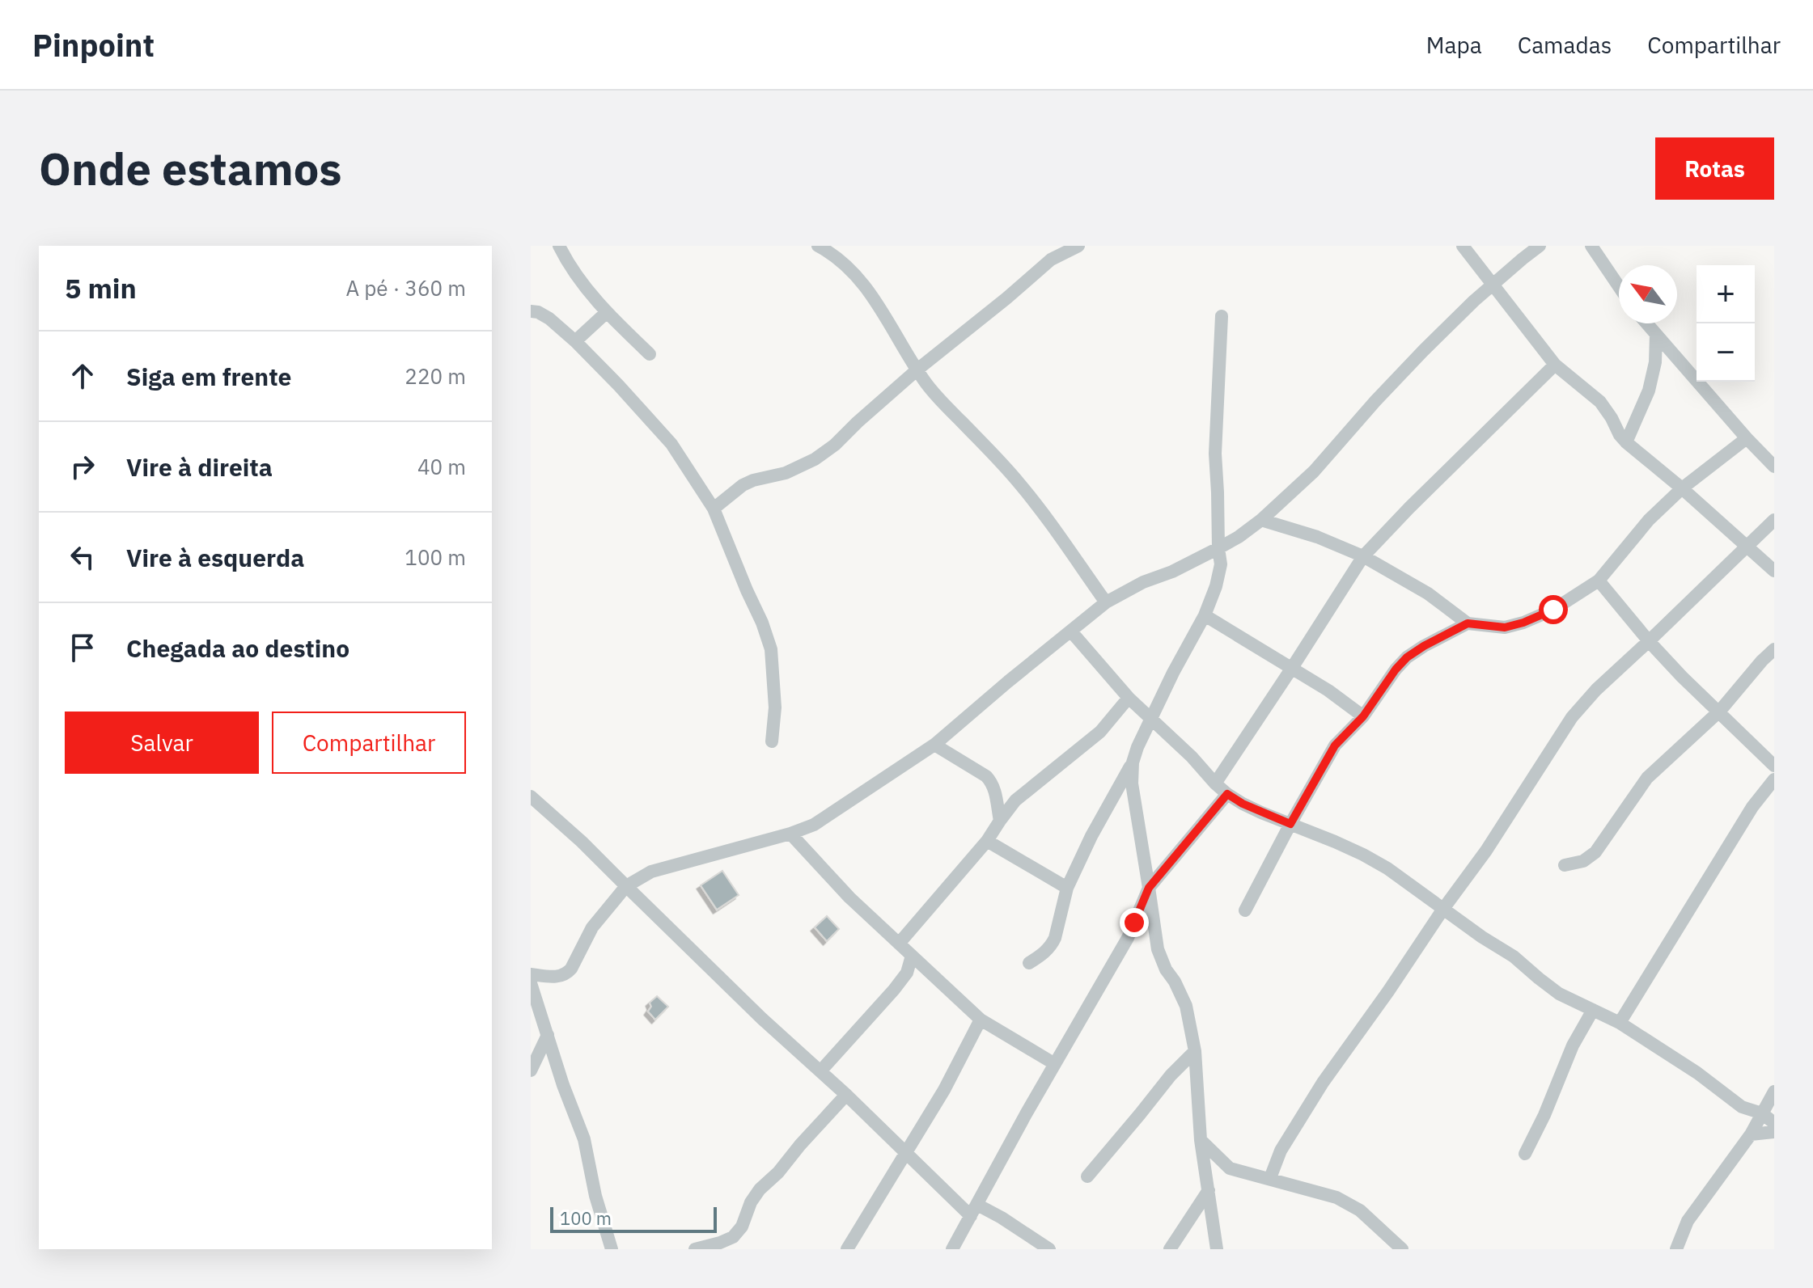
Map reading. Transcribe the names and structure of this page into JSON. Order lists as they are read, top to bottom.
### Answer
{
  "scale_bar": "100 m",
  "north": "top left",
  "page": {
    "header": "Pinpoint",
    "nav": ["Mapa", "Camadas", "Compartilhar"],
    "buttons": [
      "Rotas",
      ["Salvar", "Compartilhar"]
    ],
    "title": "Onde estamos",
    "heading": ["5 min", "A pé · 360 m"],
    "map_buttons": ["+", "−"],
    "list": [
      ["Siga em frente", "220 m"],
      ["Vire à direita", "40 m"],
      ["Vire à esquerda", "100 m"],
      "Chegada ao destino"
    ],
    "scale": "100 m"
  }
}
